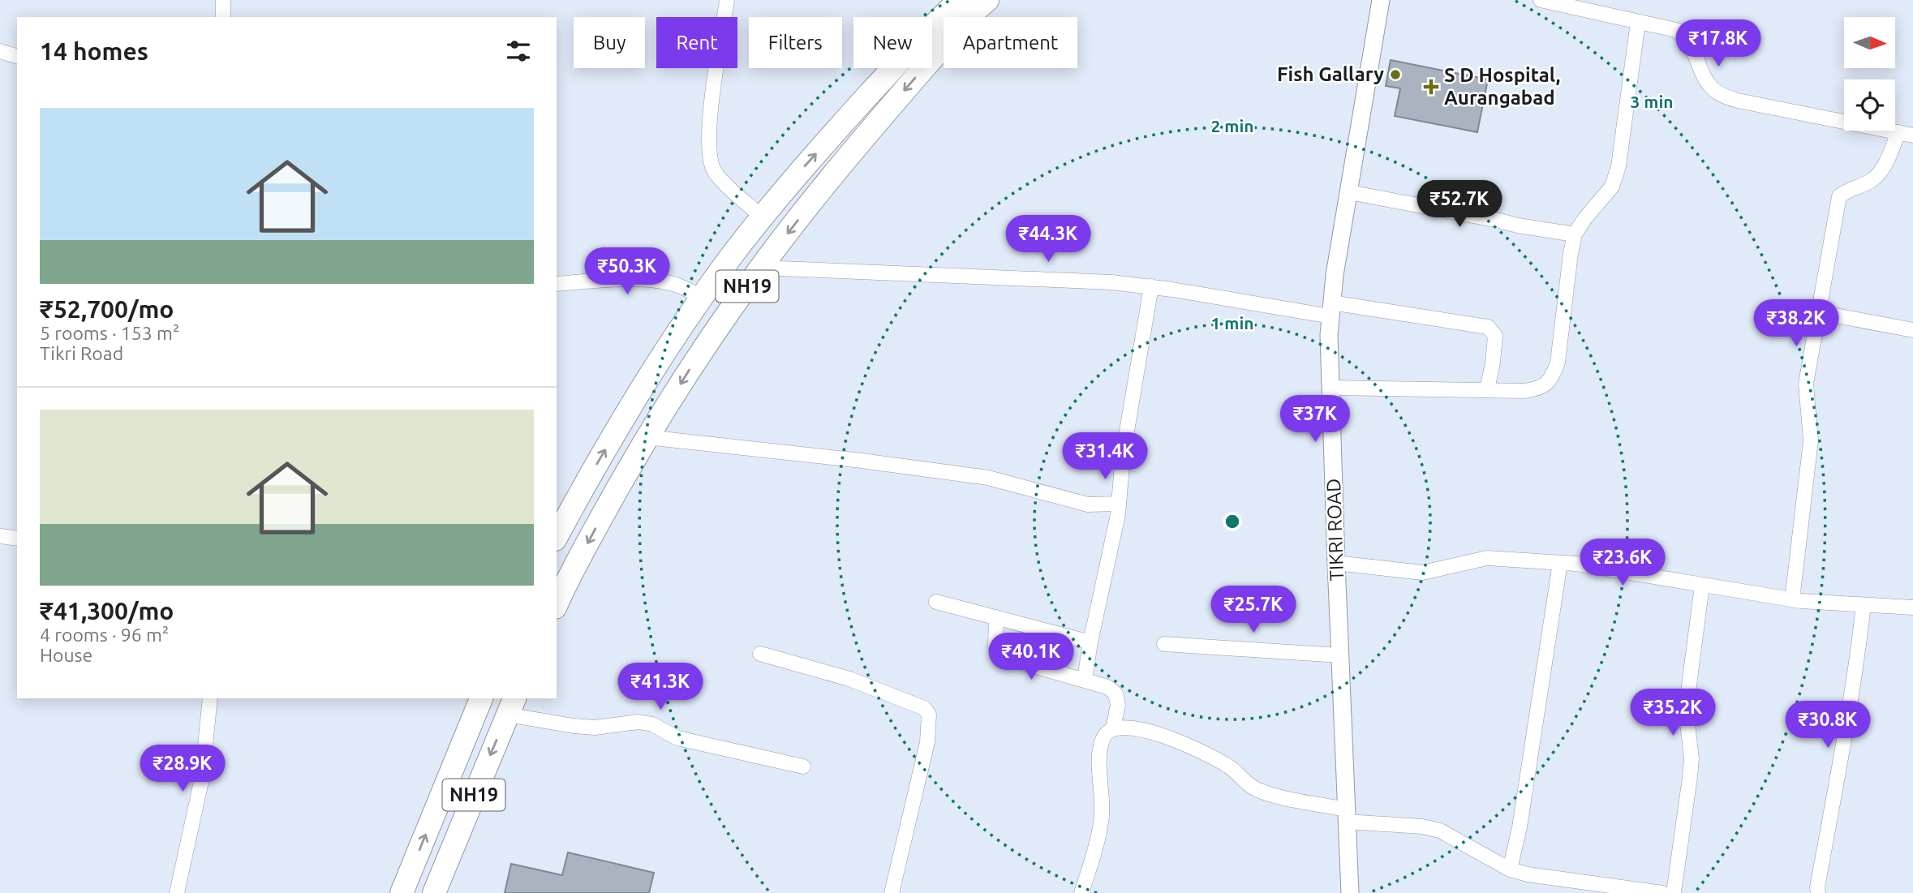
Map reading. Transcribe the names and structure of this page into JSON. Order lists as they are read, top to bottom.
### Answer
{
  "streets": {
    "highway": ["NH19"],
    "street": ["TIKRI ROAD"]
  },
  "places": {
    "other": ["Fish Gallary"],
    "health": ["S D Hospital, Aurangabad"]
  },
  "north": "right",
  "page": {
    "chip": [
      "Buy",
      "Rent",
      "Filters",
      "New",
      "Apartment"
    ],
    "heading": "14 homes",
    "price": [
      "₹17.8K",
      "₹52.7K",
      "₹44.3K",
      "₹50.3K",
      "₹38.2K",
      "₹37K",
      "₹31.4K",
      "₹23.6K",
      "₹25.7K",
      "₹40.1K",
      "₹41.3K",
      "₹35.2K",
      "₹30.8K",
      "₹28.9K"
    ],
    "list": [
      {
        "name": "₹52,700/mo",
        "note": "5 rooms · 153 m² · Tikri Road"
      },
      {
        "name": "₹41,300/mo",
        "note": "4 rooms · 96 m² · House"
      }
    ]
  },
  "rings": ["3 min", "2 min", "1 min"]
}
